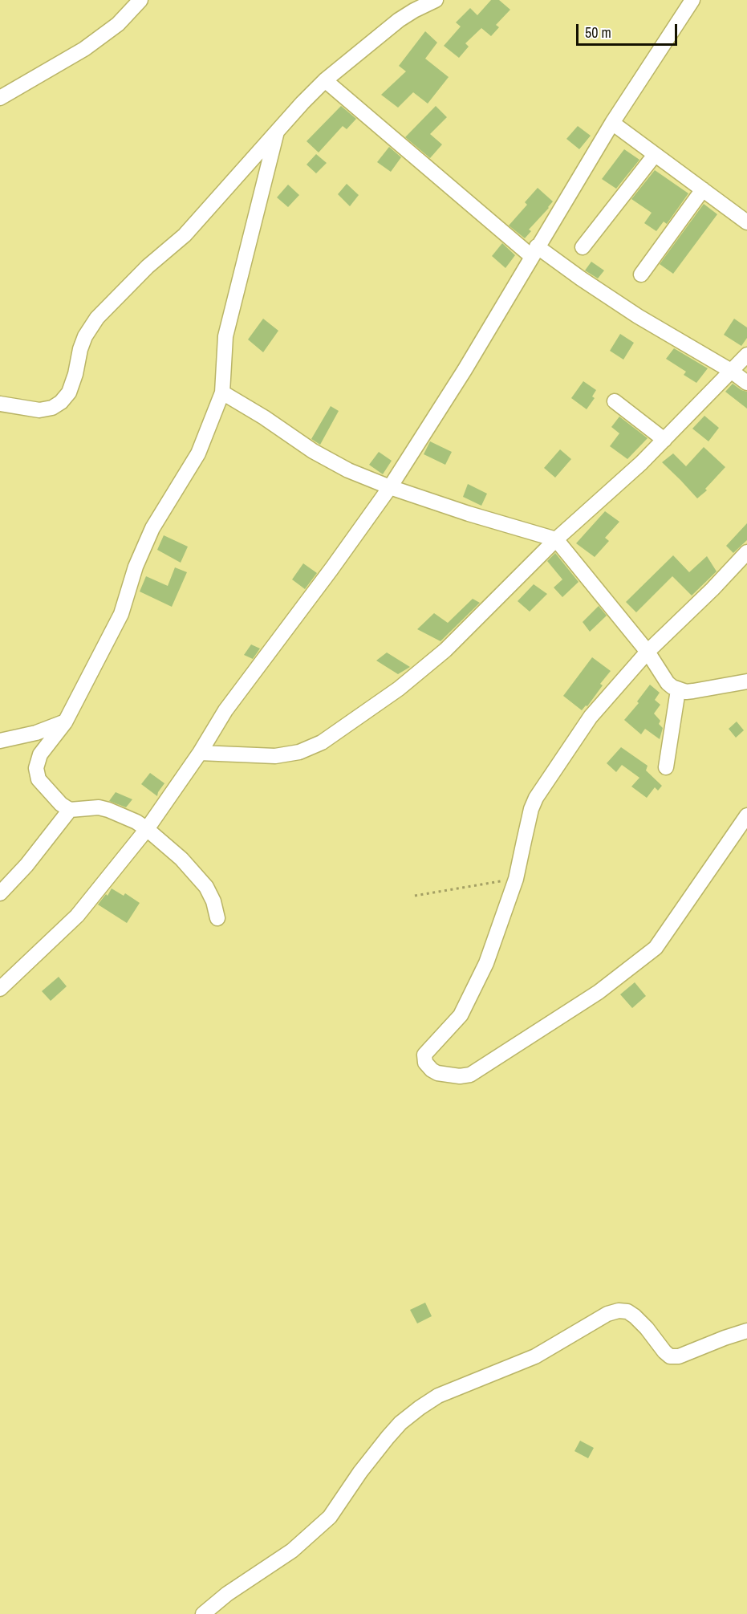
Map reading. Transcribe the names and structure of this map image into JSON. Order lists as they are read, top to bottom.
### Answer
{
  "scale_bar": "50 m"
}
